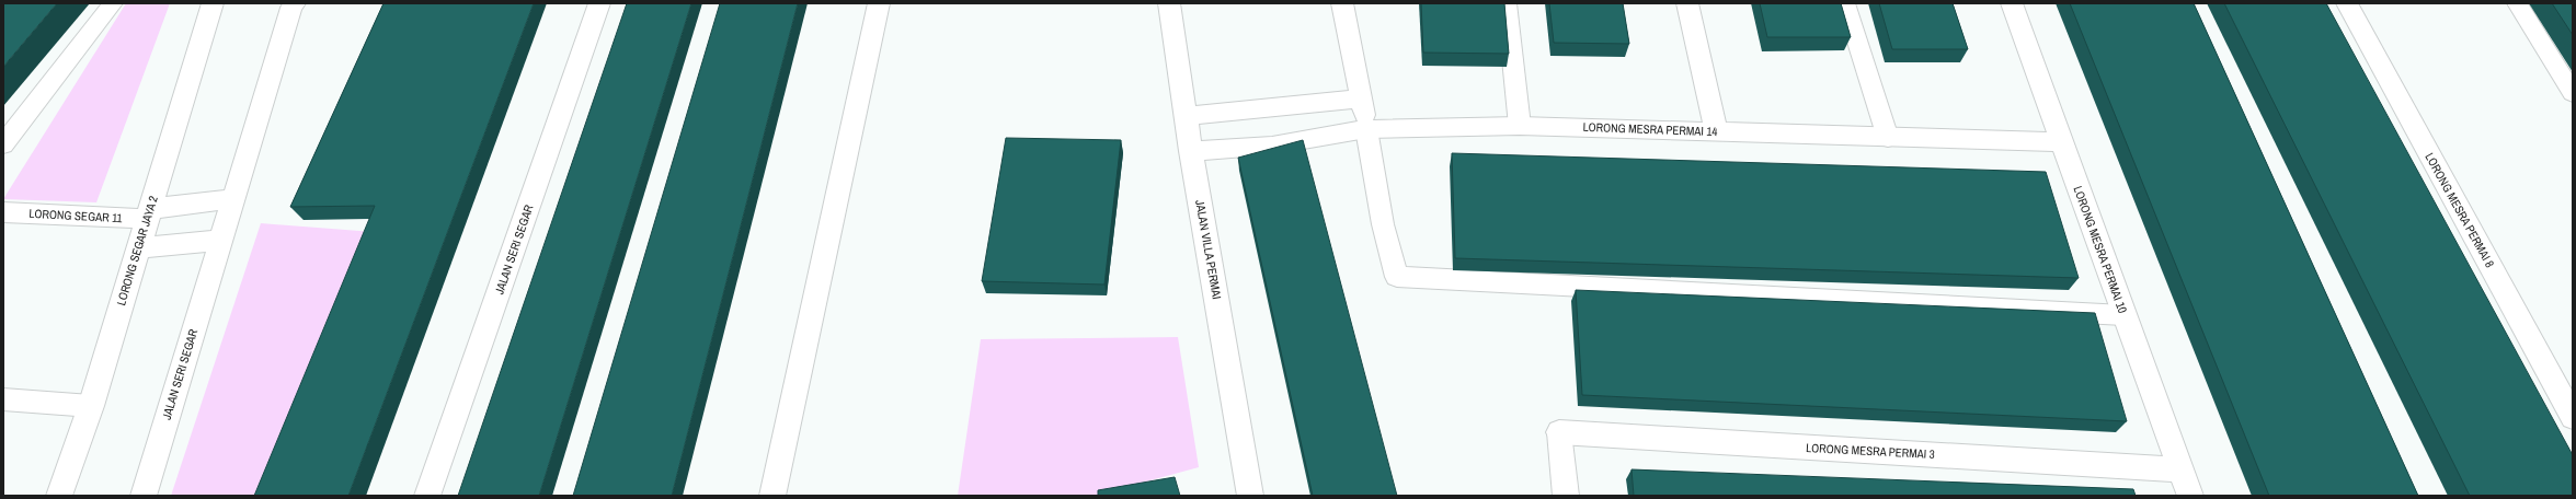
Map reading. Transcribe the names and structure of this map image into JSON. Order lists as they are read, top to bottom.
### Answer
{
  "streets": {
    "street": [
      "LORONG MESRA PERMAI 14",
      "LORONG MESRA PERMAI 8",
      "LORONG SEGAR 11",
      "JALAN SERI SEGAR",
      "JALAN VILLA PERMAI",
      "LORONG MESRA PERMAI 10",
      "LORONG SEGAR JAYA 2",
      "LORONG MESRA PERMAI 3"
    ]
  },
  "crossings": [
    ["LORONG MESRA PERMAI 14", "JALAN VILLA PERMAI"],
    ["LORONG MESRA PERMAI 14", "LORONG MESRA PERMAI 10"],
    ["LORONG SEGAR 11", "JALAN SERI SEGAR"],
    ["LORONG SEGAR 11", "LORONG SEGAR JAYA 2"],
    ["LORONG MESRA PERMAI 10", "LORONG MESRA PERMAI 3"]
  ]
}
